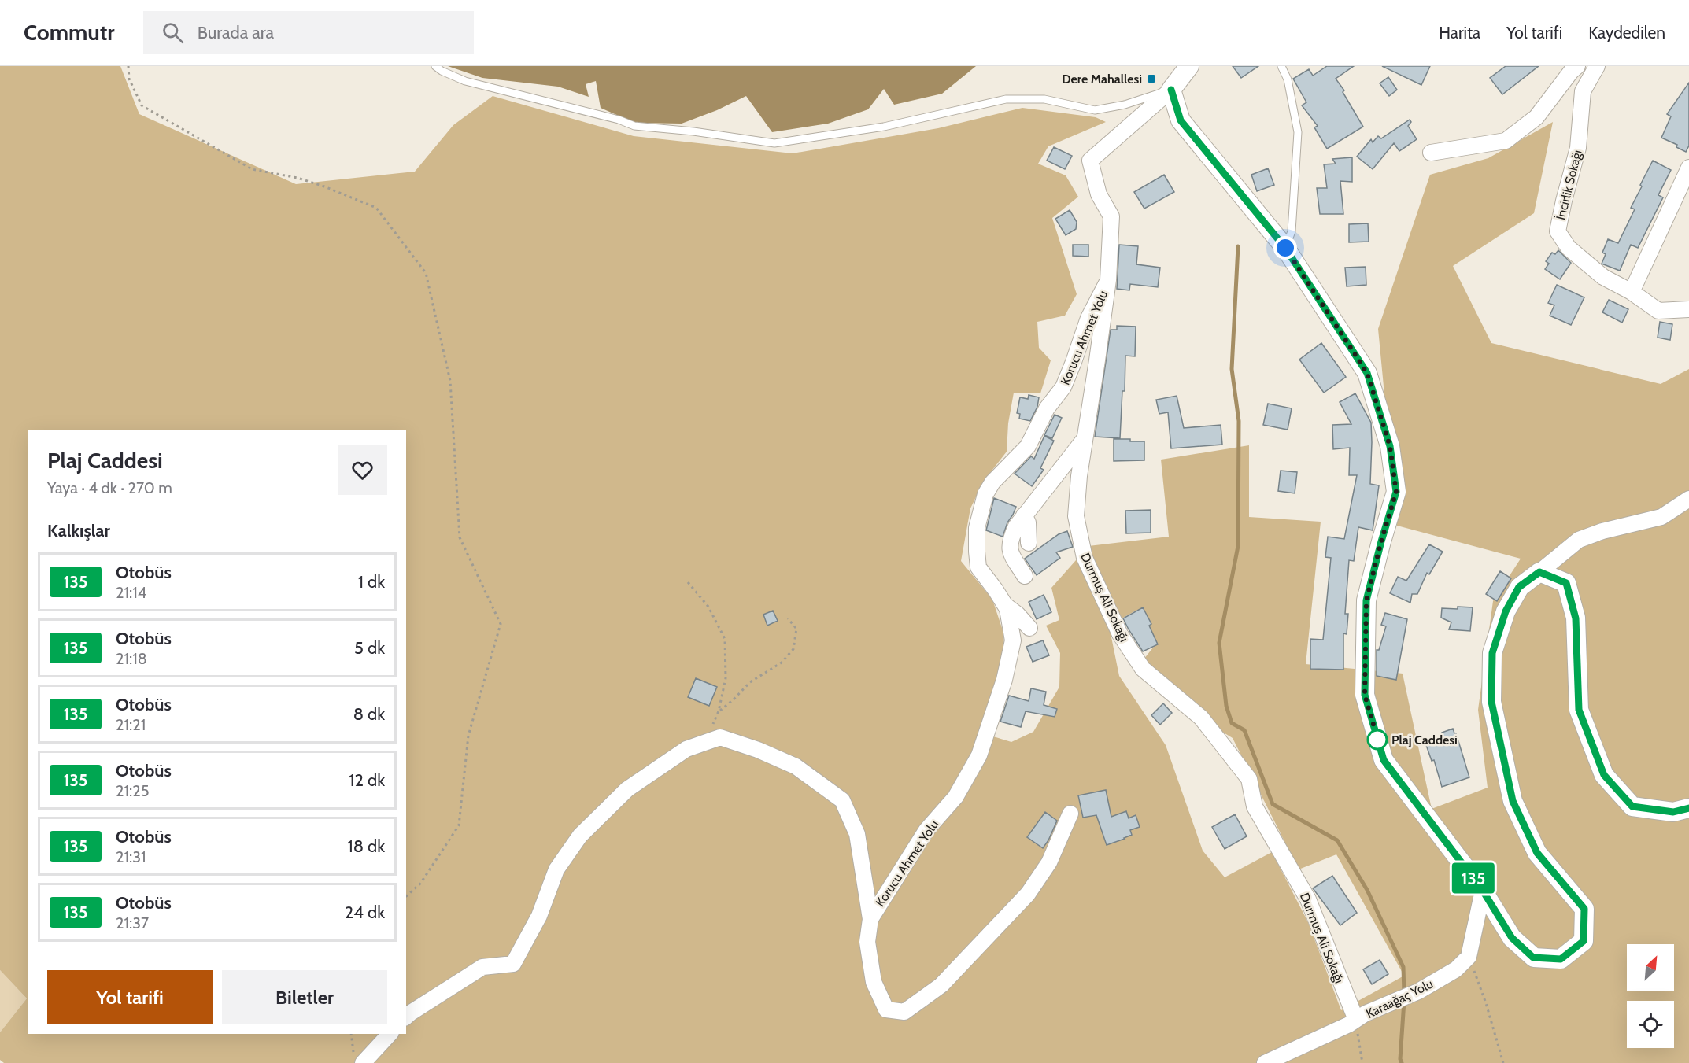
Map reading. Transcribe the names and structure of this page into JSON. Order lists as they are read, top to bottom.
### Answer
{
  "streets": {
    "street": [
      "İncirlik Sokağı",
      "Korucu Ahmet Yolu",
      "Durmuş Ali Sokağı",
      "Karaağaç Yolu"
    ]
  },
  "crossings": [
    ["Korucu Ahmet Yolu", "Durmuş Ali Sokağı"],
    ["Durmuş Ali Sokağı", "Karaağaç Yolu"]
  ],
  "places": {
    "transit": ["Dere Mahallesi"],
    "other": ["Plaj Caddesi"]
  },
  "lines": ["bus line 135"],
  "north": "top right",
  "page": {
    "header": "Commutr",
    "search": "Burada ara",
    "nav": ["Harita", "Yol tarifi", "Kaydedilen"],
    "on_map": "135",
    "heading": [
      ["Plaj Caddesi", "Yaya · 4 dk · 270 m"],
      "Kalkışlar"
    ],
    "list": [
      {
        "mark": "135",
        "name": "Otobüs",
        "note": "21:14",
        "value": "1 dk"
      },
      {
        "mark": "135",
        "name": "Otobüs",
        "note": "21:18",
        "value": "5 dk"
      },
      {
        "mark": "135",
        "name": "Otobüs",
        "note": "21:21",
        "value": "8 dk"
      },
      {
        "mark": "135",
        "name": "Otobüs",
        "note": "21:25",
        "value": "12 dk"
      },
      {
        "mark": "135",
        "name": "Otobüs",
        "note": "21:31",
        "value": "18 dk"
      },
      {
        "mark": "135",
        "name": "Otobüs",
        "note": "21:37",
        "value": "24 dk"
      }
    ],
    "buttons": ["Yol tarifi", "Biletler"]
  }
}
